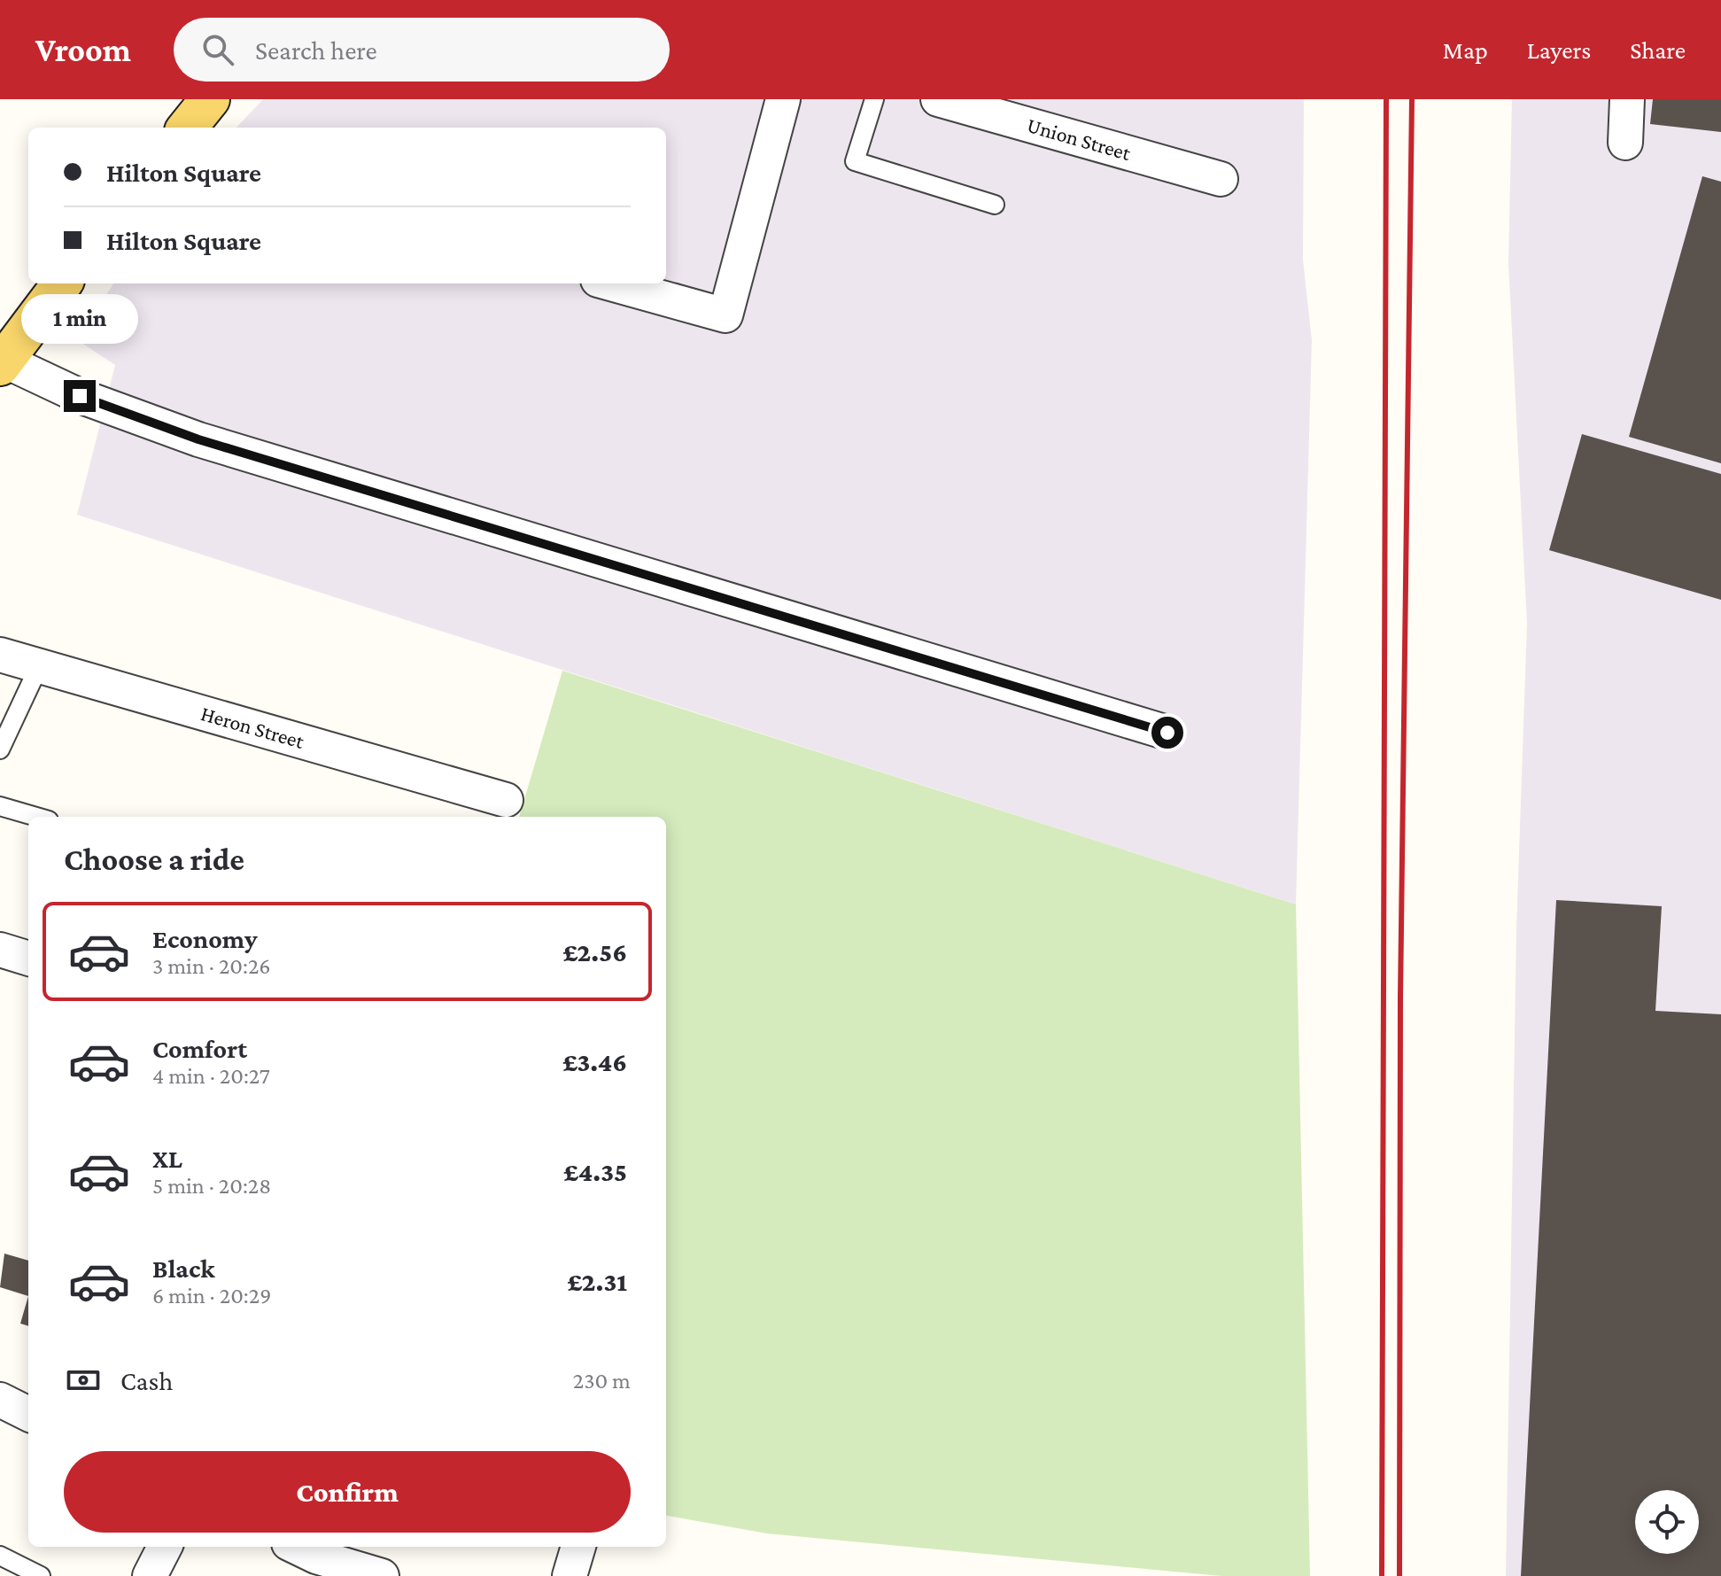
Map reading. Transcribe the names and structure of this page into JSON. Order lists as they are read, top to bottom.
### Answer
{
  "streets": {
    "street": ["Union Street", "Heron Street"]
  },
  "page": {
    "header": "Vroom",
    "search": "Search here",
    "nav": ["Map", "Layers", "Share"],
    "banner": ["Hilton Square", "Hilton Square"],
    "bubble": "1 min",
    "heading": "Choose a ride",
    "list": [
      {
        "name": "Economy",
        "note": "3 min · 20:26",
        "value": "£2.56"
      },
      {
        "name": "Comfort",
        "note": "4 min · 20:27",
        "value": "£3.46"
      },
      {
        "name": "XL",
        "note": "5 min · 20:28",
        "value": "£4.35"
      },
      {
        "name": "Black",
        "note": "6 min · 20:29",
        "value": "£2.31"
      }
    ],
    "pay": ["Cash", "230 m"],
    "buttons": "Confirm"
  }
}
